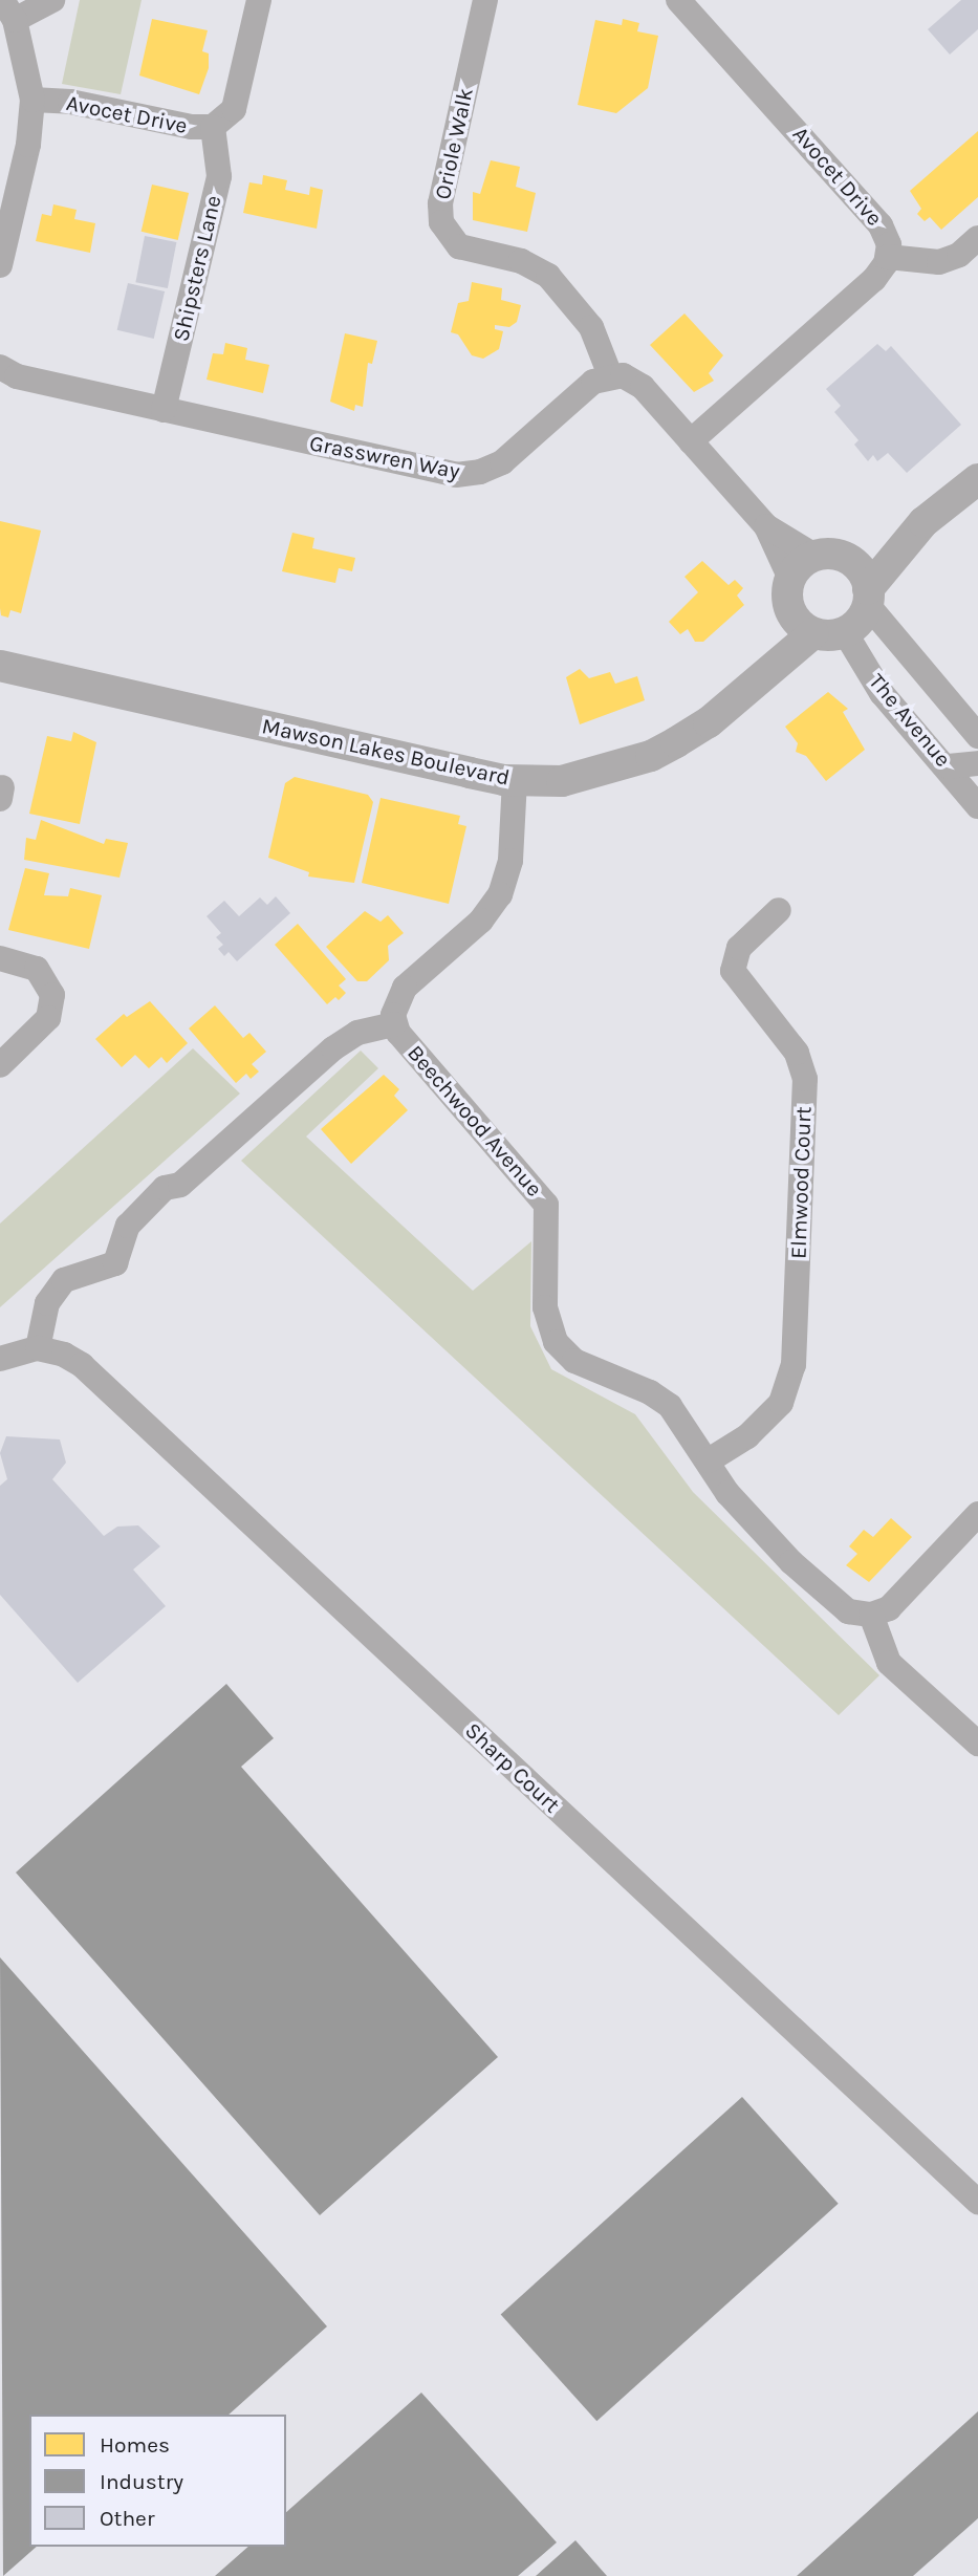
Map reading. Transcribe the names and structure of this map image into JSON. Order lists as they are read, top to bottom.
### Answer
{
  "streets": {
    "street": [
      "Avocet Drive",
      "Oriole Walk",
      "Shipsters Lane",
      "Grasswren Way",
      "The Avenue",
      "Mawson Lakes Boulevard",
      "Beechwood Avenue",
      "Elmwood Court",
      "Sharp Court"
    ]
  },
  "crossings": [
    ["Avocet Drive", "Shipsters Lane"],
    ["Oriole Walk", "Grasswren Way"],
    ["Shipsters Lane", "Grasswren Way"],
    ["The Avenue", "Mawson Lakes Boulevard"],
    ["Mawson Lakes Boulevard", "Beechwood Avenue"],
    ["Beechwood Avenue", "Elmwood Court"],
    ["Beechwood Avenue", "Sharp Court"]
  ],
  "legend": ["Homes", "Industry", "Other"]
}
